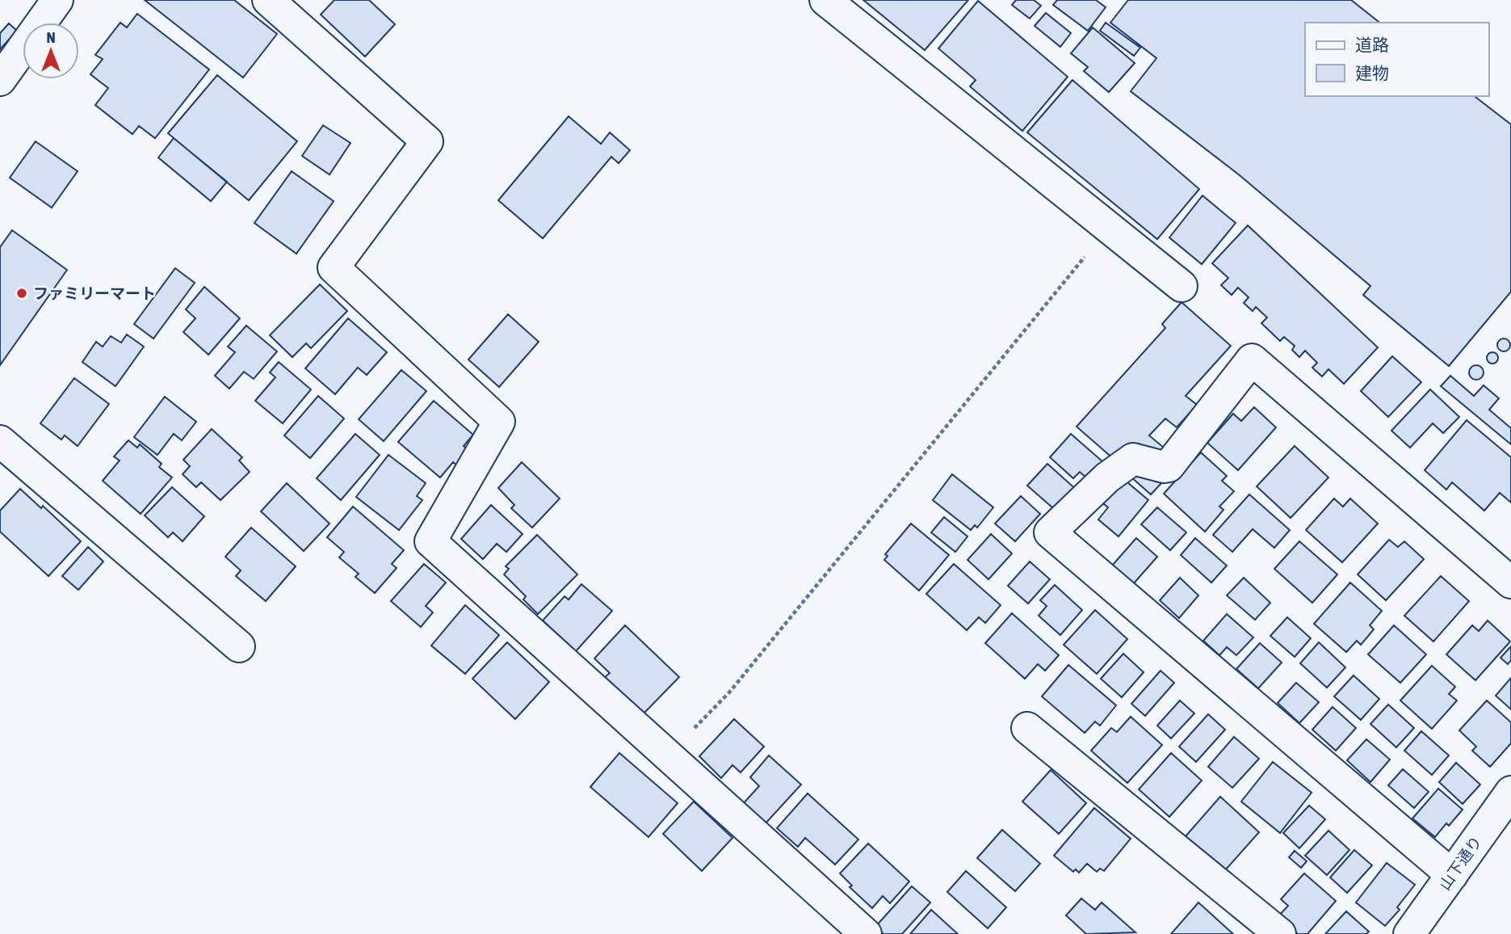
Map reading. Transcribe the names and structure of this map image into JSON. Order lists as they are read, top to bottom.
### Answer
{
  "streets": {
    "street": ["山下通り"]
  },
  "places": ["ファミリーマート"],
  "legend": ["道路", "建物"],
  "north": "top"
}
